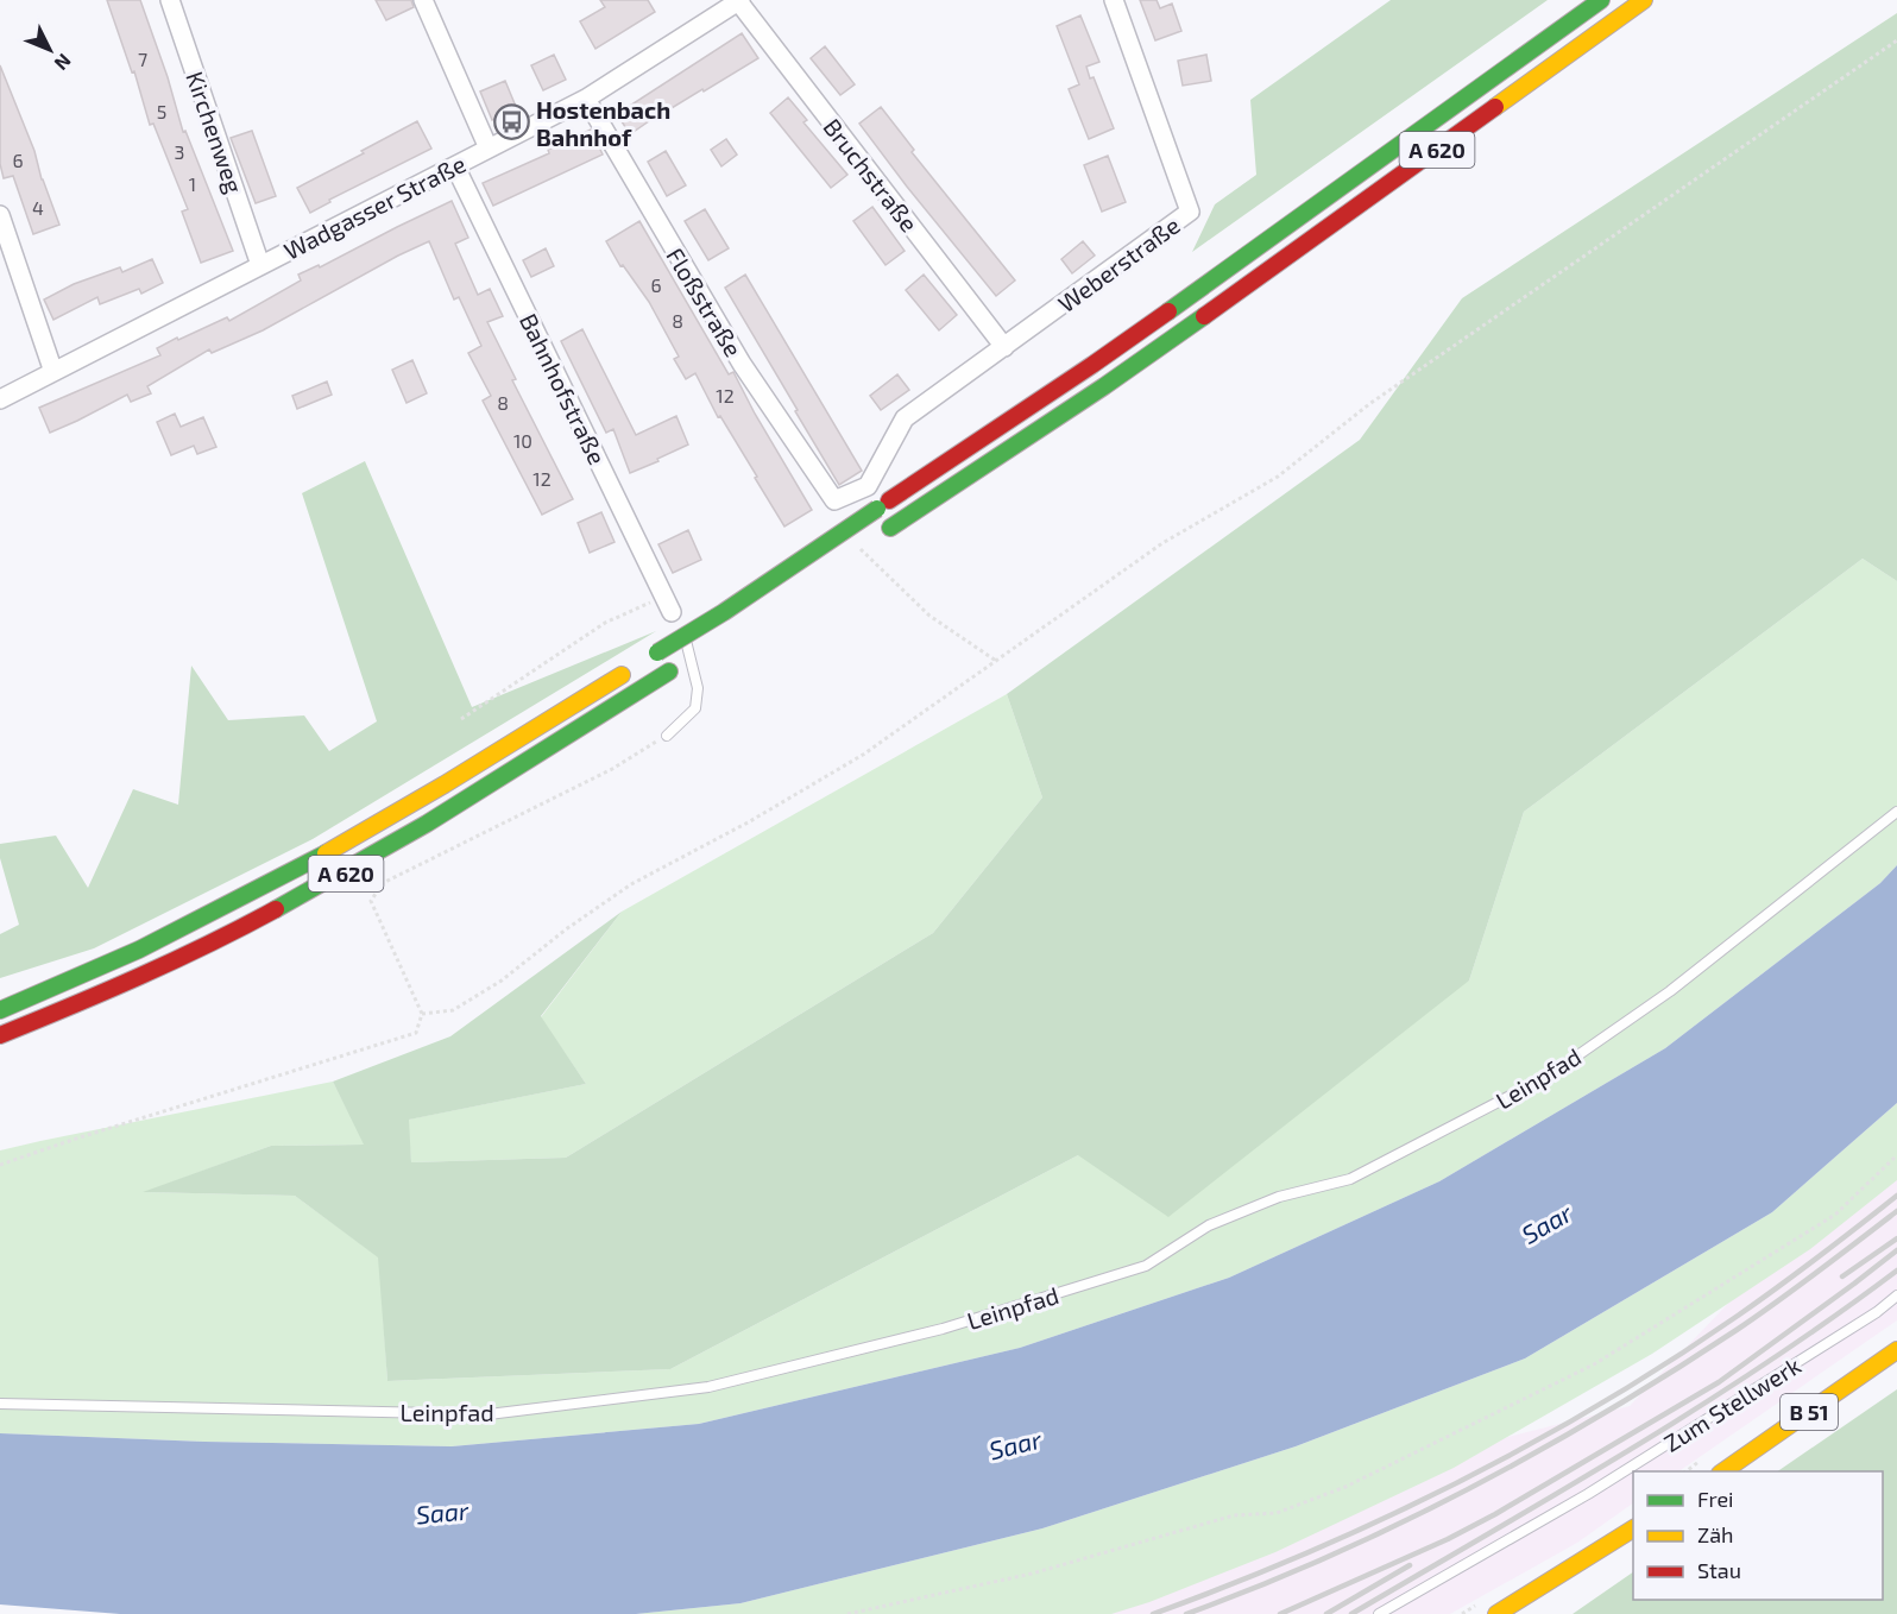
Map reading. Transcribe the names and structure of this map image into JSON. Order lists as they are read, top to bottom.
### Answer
{
  "streets": {
    "main road": ["A 620", "B 51"],
    "street": [
      "Kirchenweg",
      "Bruchstraße",
      "Wadgasser Straße",
      "Weberstraße",
      "Floßstraße",
      "Bahnhofstraße"
    ],
    "lane": ["Leinpfad", "Zum Stellwerk"]
  },
  "crossings": [
    ["Kirchenweg", "Wadgasser Straße"],
    ["Bruchstraße", "Wadgasser Straße"],
    ["Bruchstraße", "Weberstraße"],
    ["Bruchstraße", "Floßstraße"],
    ["Wadgasser Straße", "Floßstraße"],
    ["Wadgasser Straße", "Bahnhofstraße"],
    ["Weberstraße", "Floßstraße"]
  ],
  "water": ["Saar"],
  "places": {
    "bus stop": ["Hostenbach Bahnhof"]
  },
  "house_numbers": [
    "7",
    "5",
    "3",
    "6",
    "1",
    "4",
    "6",
    "8",
    "12",
    "8",
    "10",
    "12"
  ],
  "legend": ["Frei", "Zäh", "Stau"],
  "north": "bottom right"
}
